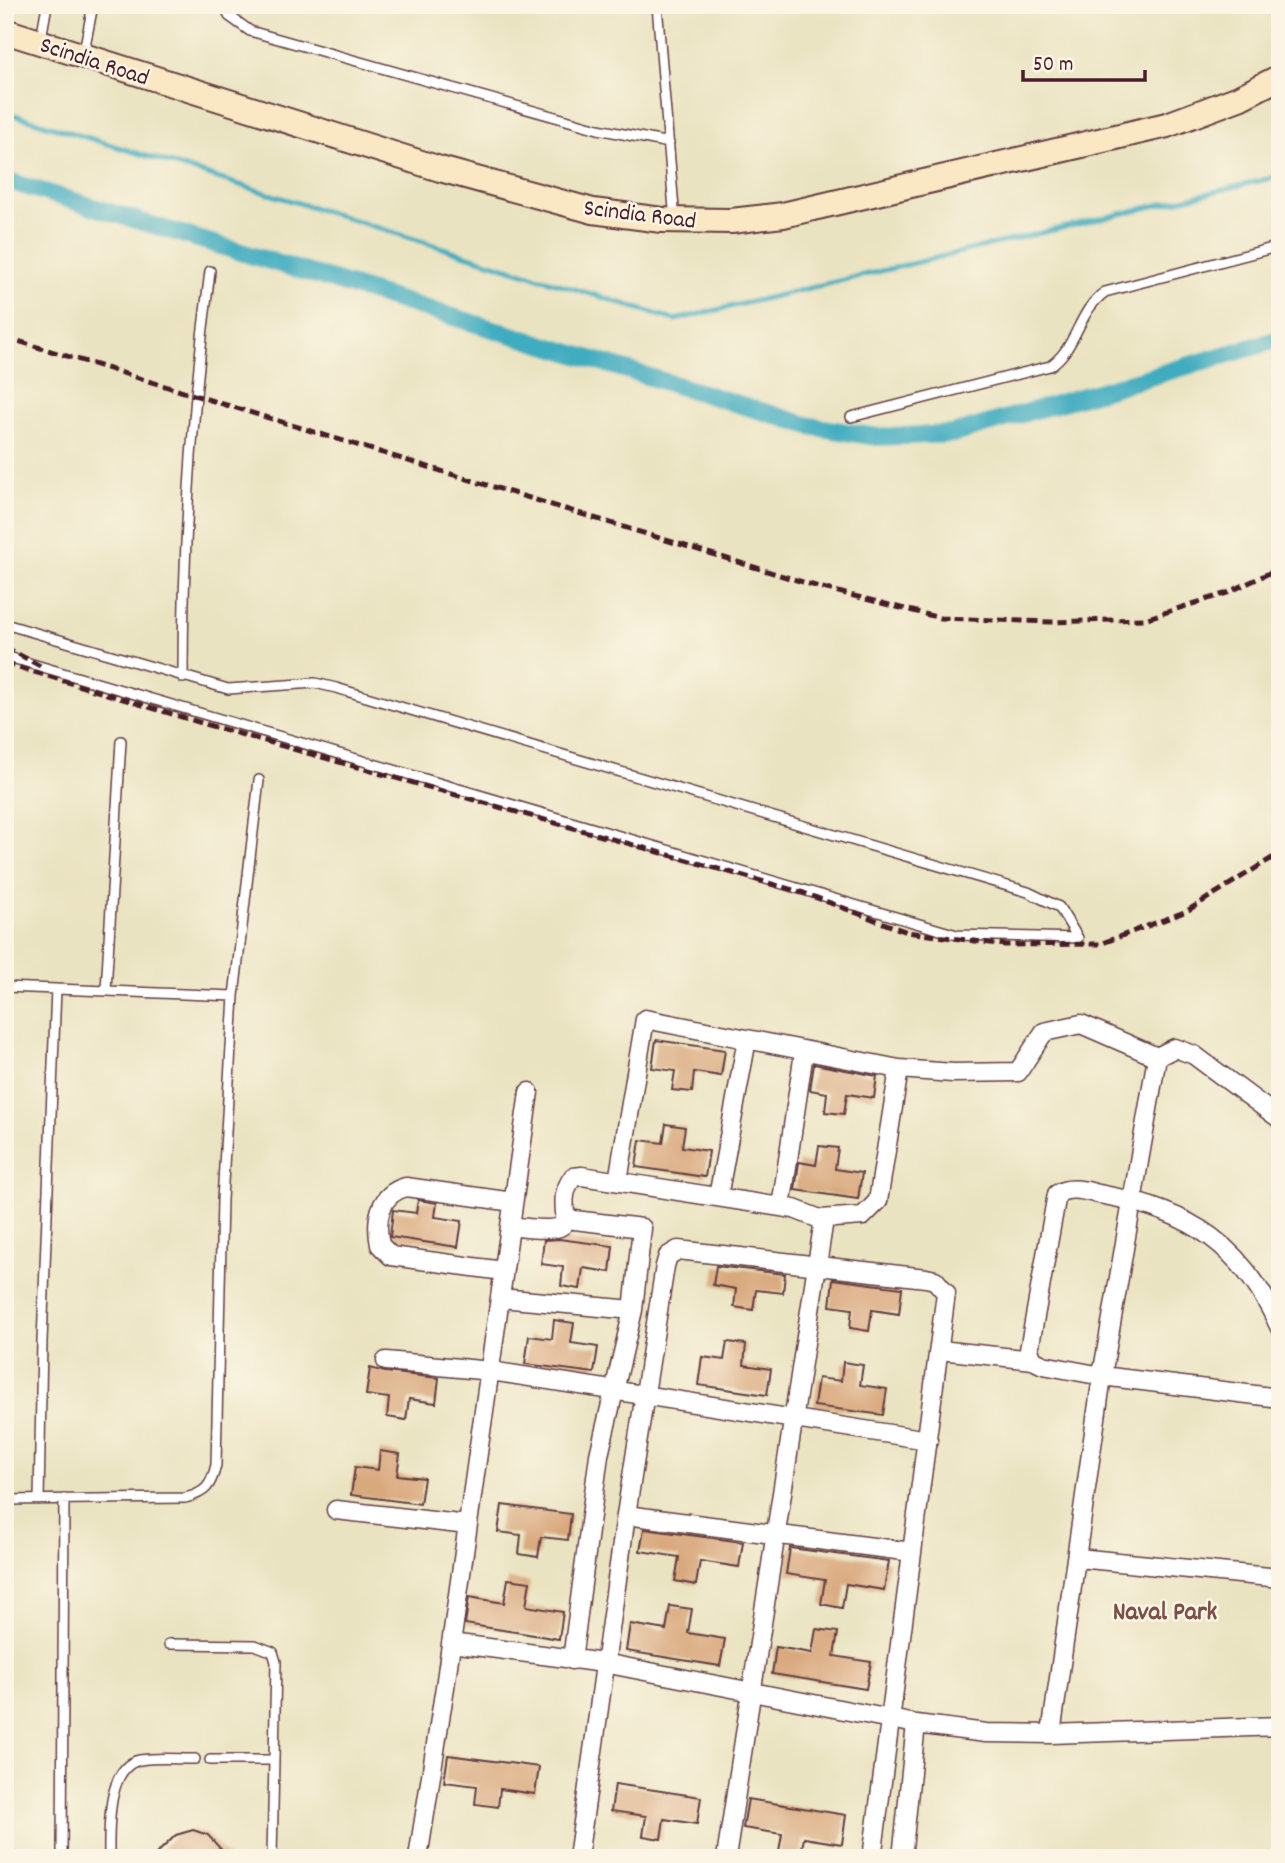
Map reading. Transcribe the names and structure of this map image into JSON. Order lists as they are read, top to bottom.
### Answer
{
  "streets": {
    "main road": ["Scindia Road"]
  },
  "districts": ["Naval Park"],
  "scale_bar": "50 m"
}
